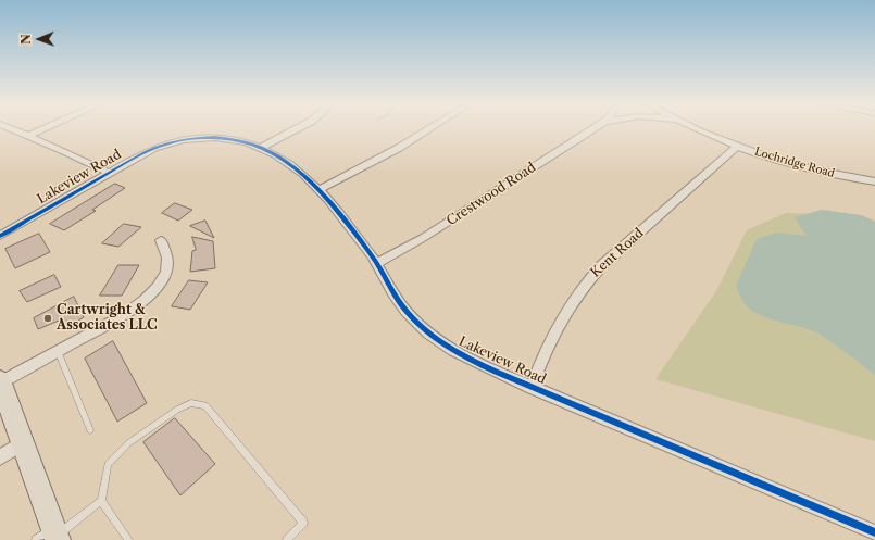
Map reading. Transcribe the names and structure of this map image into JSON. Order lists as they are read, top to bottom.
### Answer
{
  "streets": {
    "street": [
      "Lochridge Road",
      "Lakeview Road",
      "Crestwood Road",
      "Kent Road"
    ]
  },
  "crossings": [
    ["Lochridge Road", "Kent Road"],
    ["Lakeview Road", "Crestwood Road"],
    ["Lakeview Road", "Kent Road"]
  ],
  "places": ["Cartwright & Associates LLC"],
  "north": "left"
}
